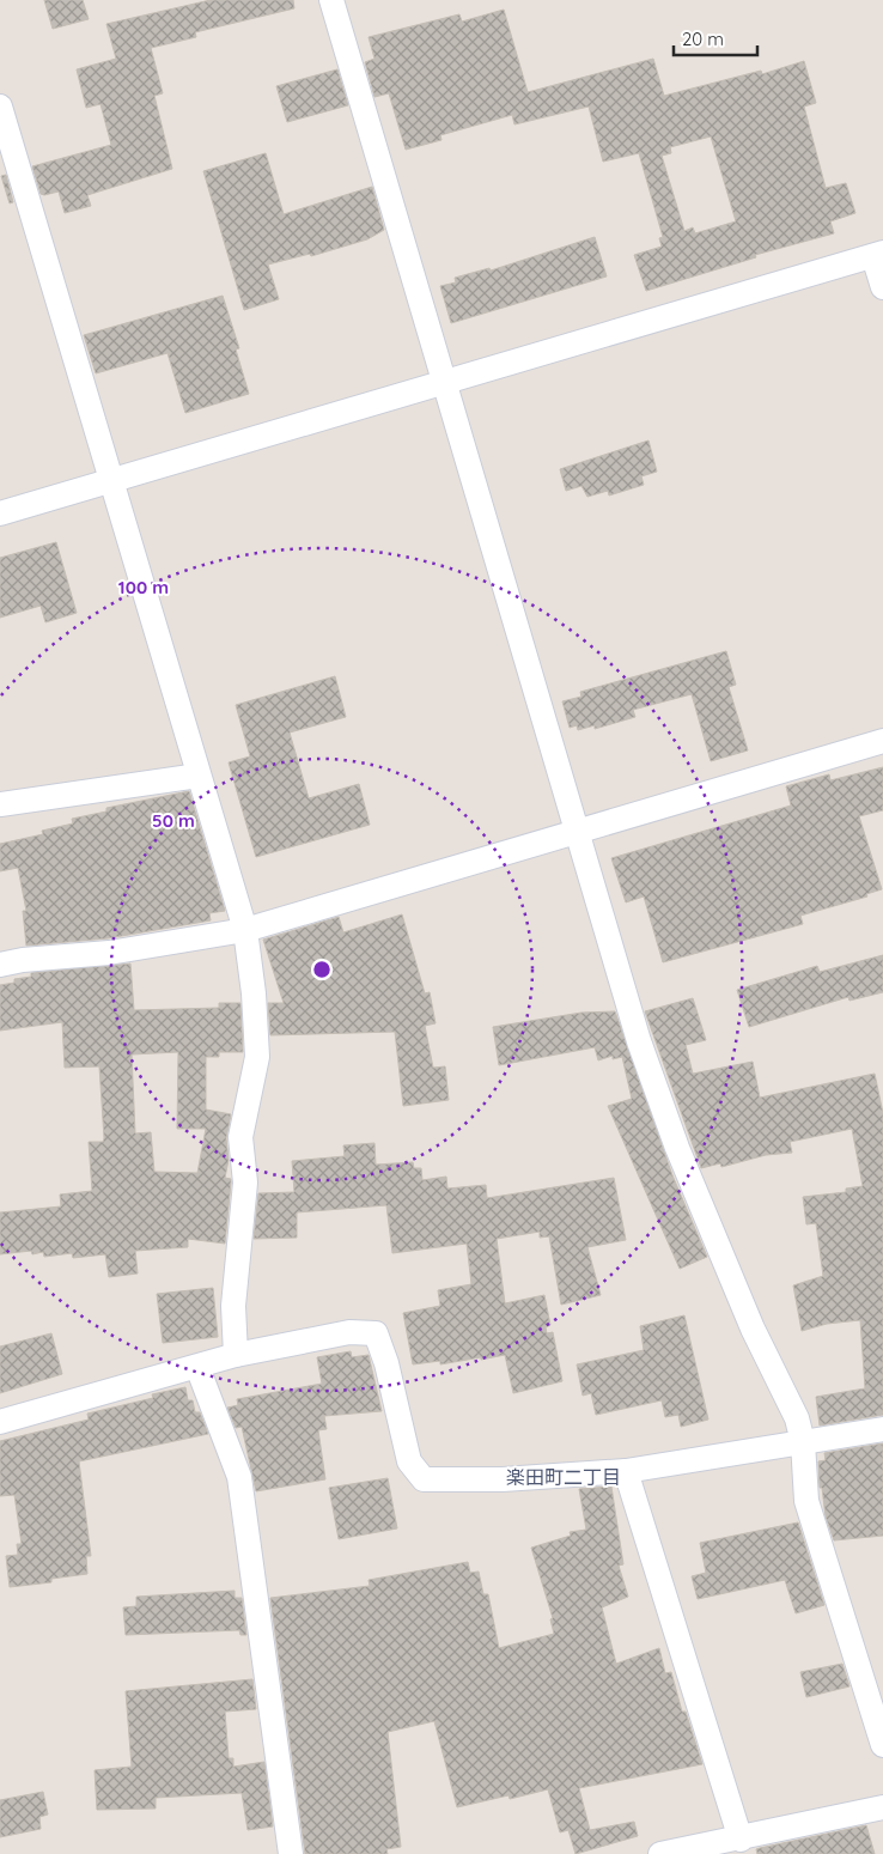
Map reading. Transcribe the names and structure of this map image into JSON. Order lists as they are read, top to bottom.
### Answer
{
  "districts": ["楽田町二丁目"],
  "scale_bar": "20 m",
  "rings": ["100 m", "50 m"]
}
